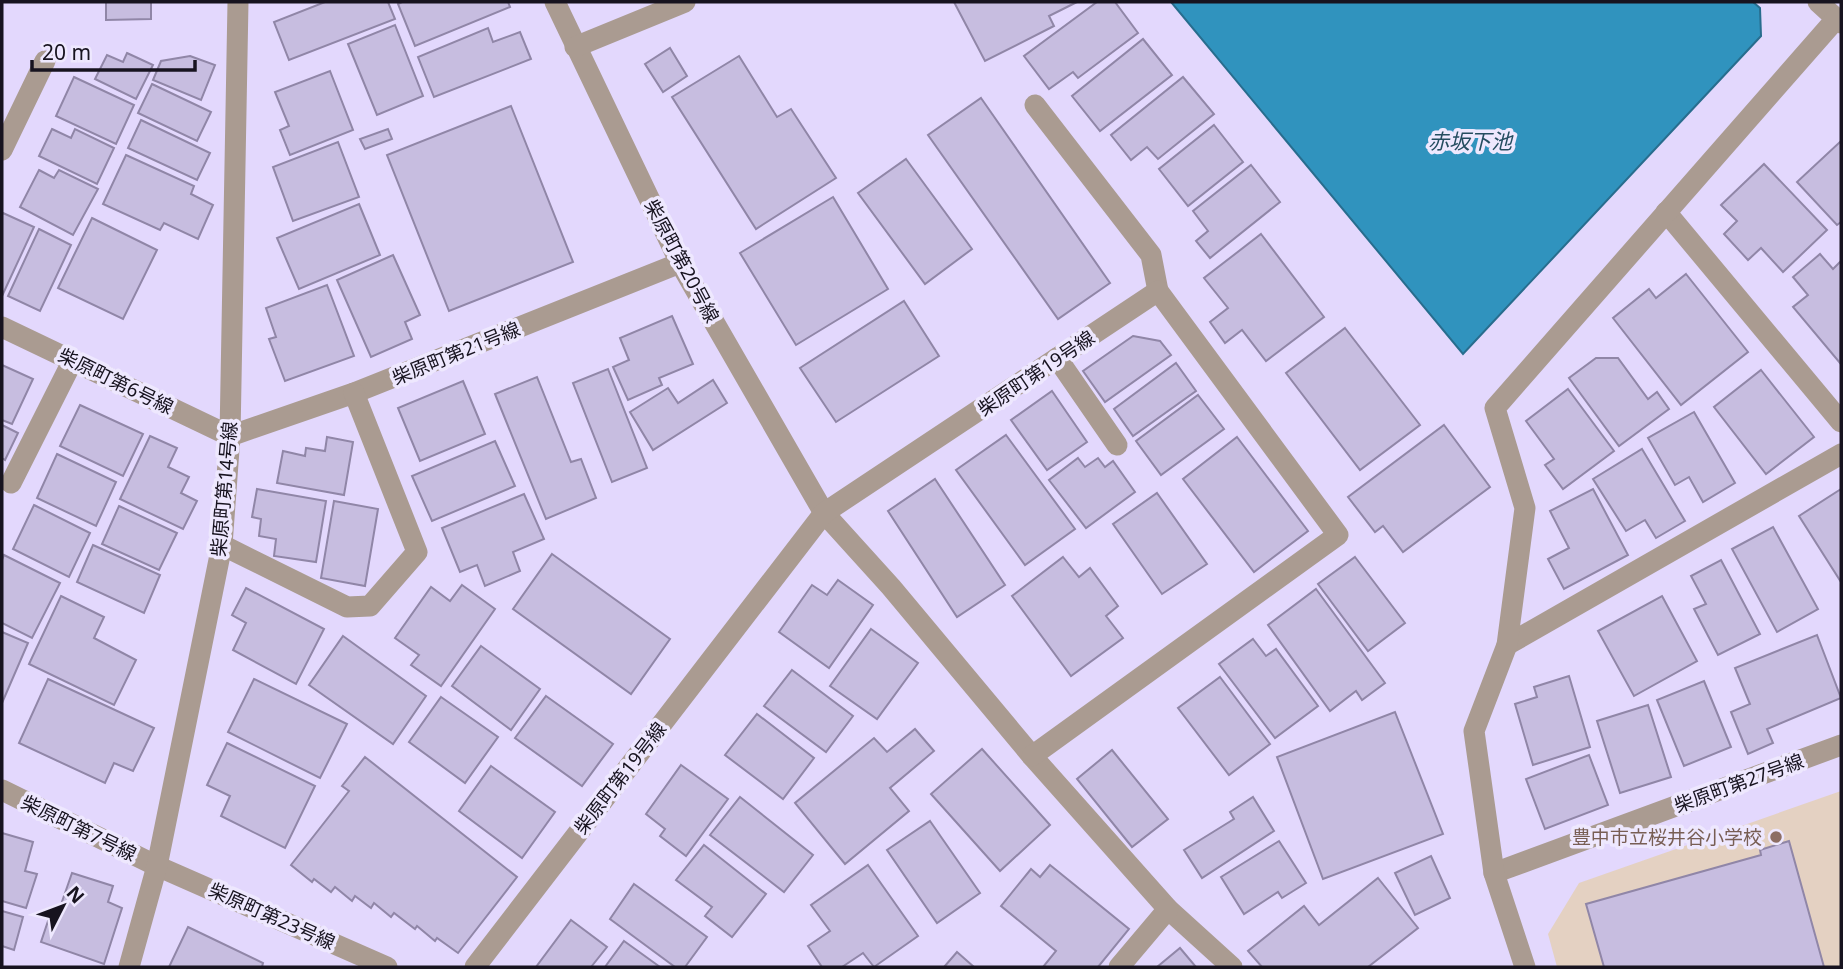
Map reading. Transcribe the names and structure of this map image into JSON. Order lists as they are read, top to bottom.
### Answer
{
  "streets": {
    "street": [
      "柴原町第20号線",
      "柴原町第21号線",
      "柴原町第19号線",
      "柴原町第6号線",
      "柴原町第14号線",
      "柴原町第27号線",
      "柴原町第7号線",
      "柴原町第23号線"
    ]
  },
  "crossings": [
    ["柴原町第20号線", "柴原町第21号線"],
    ["柴原町第20号線", "柴原町第19号線"],
    ["柴原町第21号線", "柴原町第6号線"],
    ["柴原町第21号線", "柴原町第14号線"],
    ["柴原町第6号線", "柴原町第14号線"],
    ["柴原町第14号線", "柴原町第7号線"],
    ["柴原町第14号線", "柴原町第23号線"],
    ["柴原町第7号線", "柴原町第23号線"]
  ],
  "water": ["赤坂下池"],
  "places": ["豊中市立桜井谷小学校"],
  "scale_bar": "20 m",
  "north": "top right"
}
